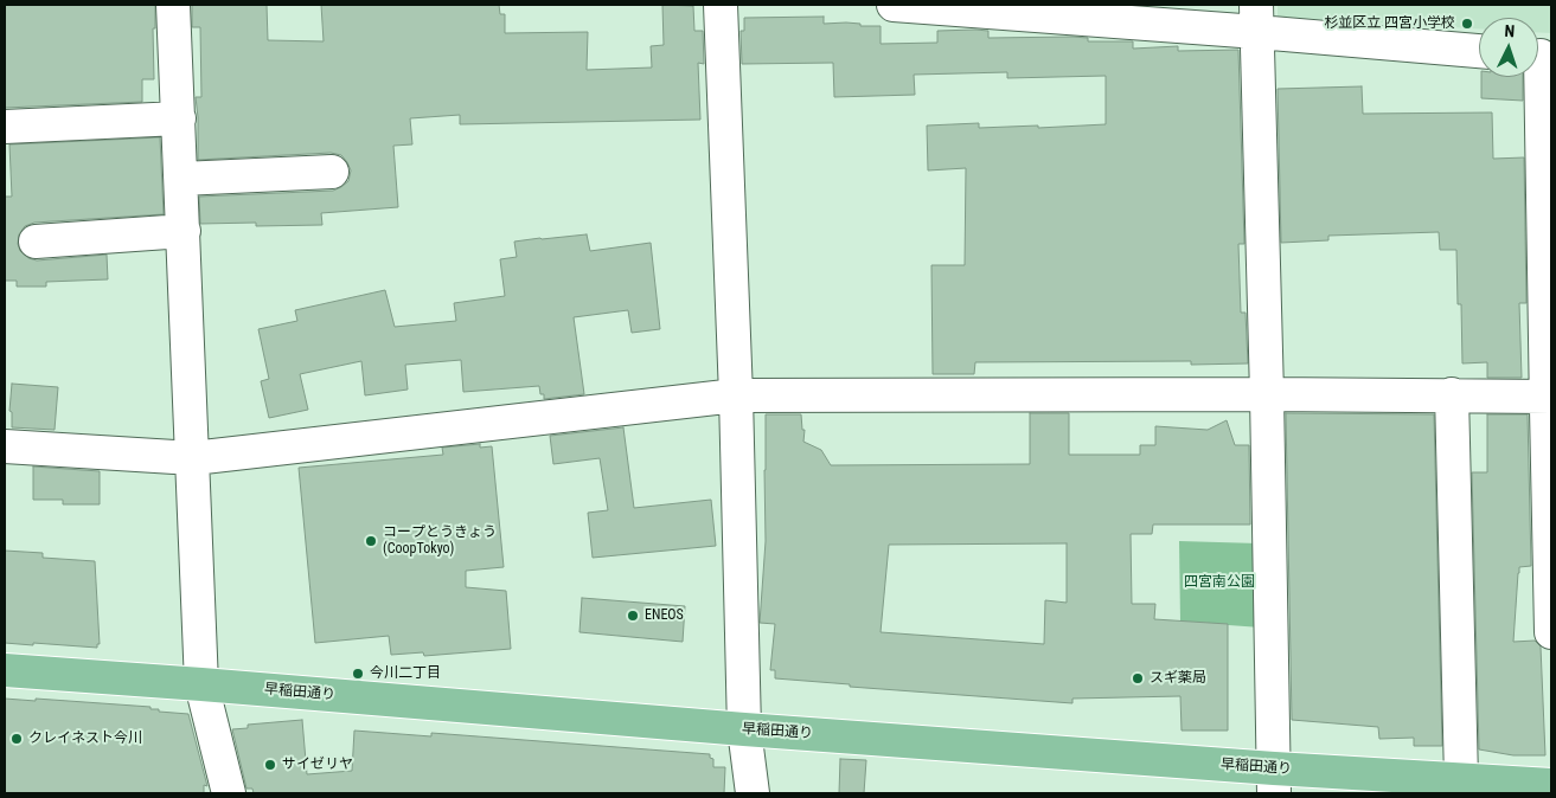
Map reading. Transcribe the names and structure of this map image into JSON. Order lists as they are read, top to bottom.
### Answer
{
  "streets": {
    "main road": ["早稲田通り"]
  },
  "parks": ["四宮南公園"],
  "places": [
    "杉並区立 四宮小学校",
    "コープとうきょう (CoopTokyo)",
    "ENEOS",
    "今川二丁目",
    "スギ薬局",
    "クレイネスト今川",
    "サイゼリヤ"
  ],
  "north": "top"
}
